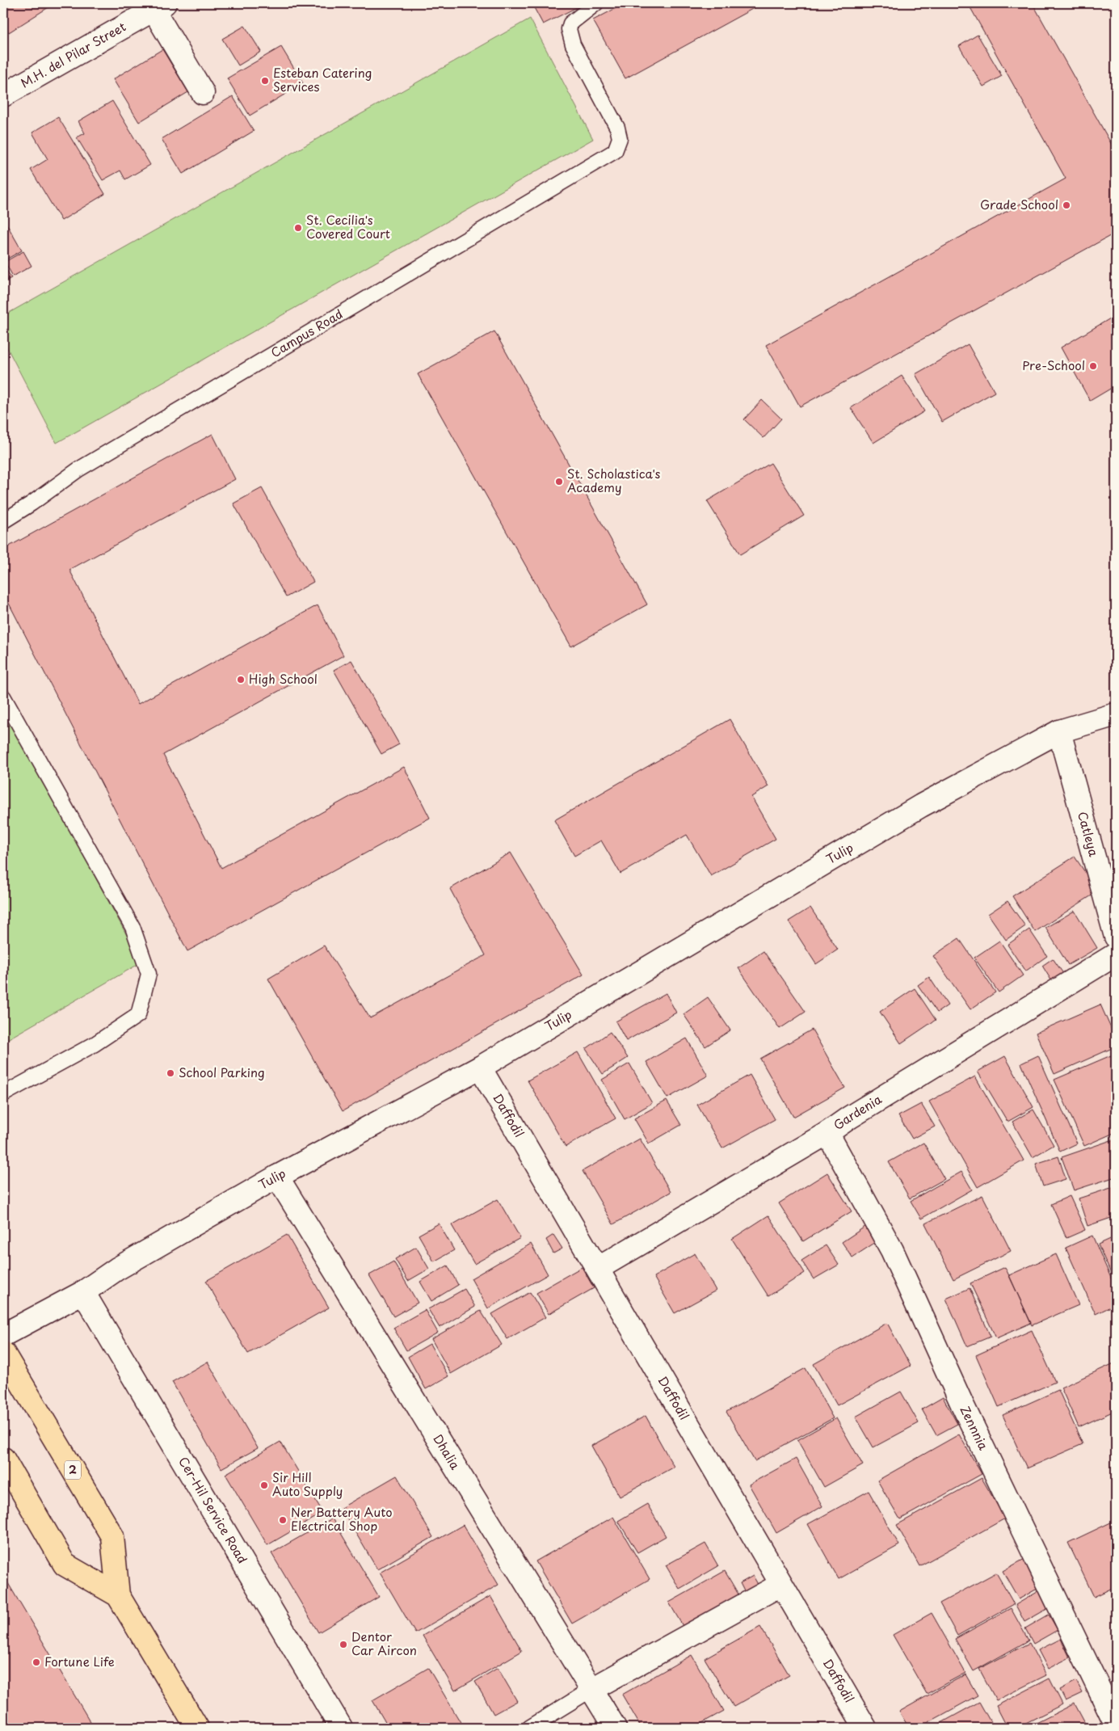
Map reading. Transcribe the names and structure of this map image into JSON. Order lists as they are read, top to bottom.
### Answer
{
  "streets": {
    "highway": ["2"],
    "street": [
      "M.H. del Pilar Street",
      "Catleya",
      "Tulip",
      "Gardenia",
      "Daffodil",
      "Zennnia",
      "Dhalia",
      "Cer-Hil Service Road"
    ],
    "lane": ["Campus Road"]
  },
  "crossings": [
    ["Catleya", "Tulip"],
    ["Tulip", "Daffodil"],
    ["Tulip", "Dhalia"],
    ["Tulip", "Cer-Hil Service Road"],
    ["Gardenia", "Daffodil"],
    ["Gardenia", "Zennnia"]
  ],
  "places": [
    "Esteban Catering Services",
    "Grade School",
    "St. Cecilia's Covered Court",
    "Pre-School",
    "St. Scholastica's Academy",
    "High School",
    "School Parking",
    "Sir Hill Auto Supply",
    "Ner Battery Auto Electrical Shop",
    "Dentor Car Aircon",
    "Fortune Life"
  ]
}
